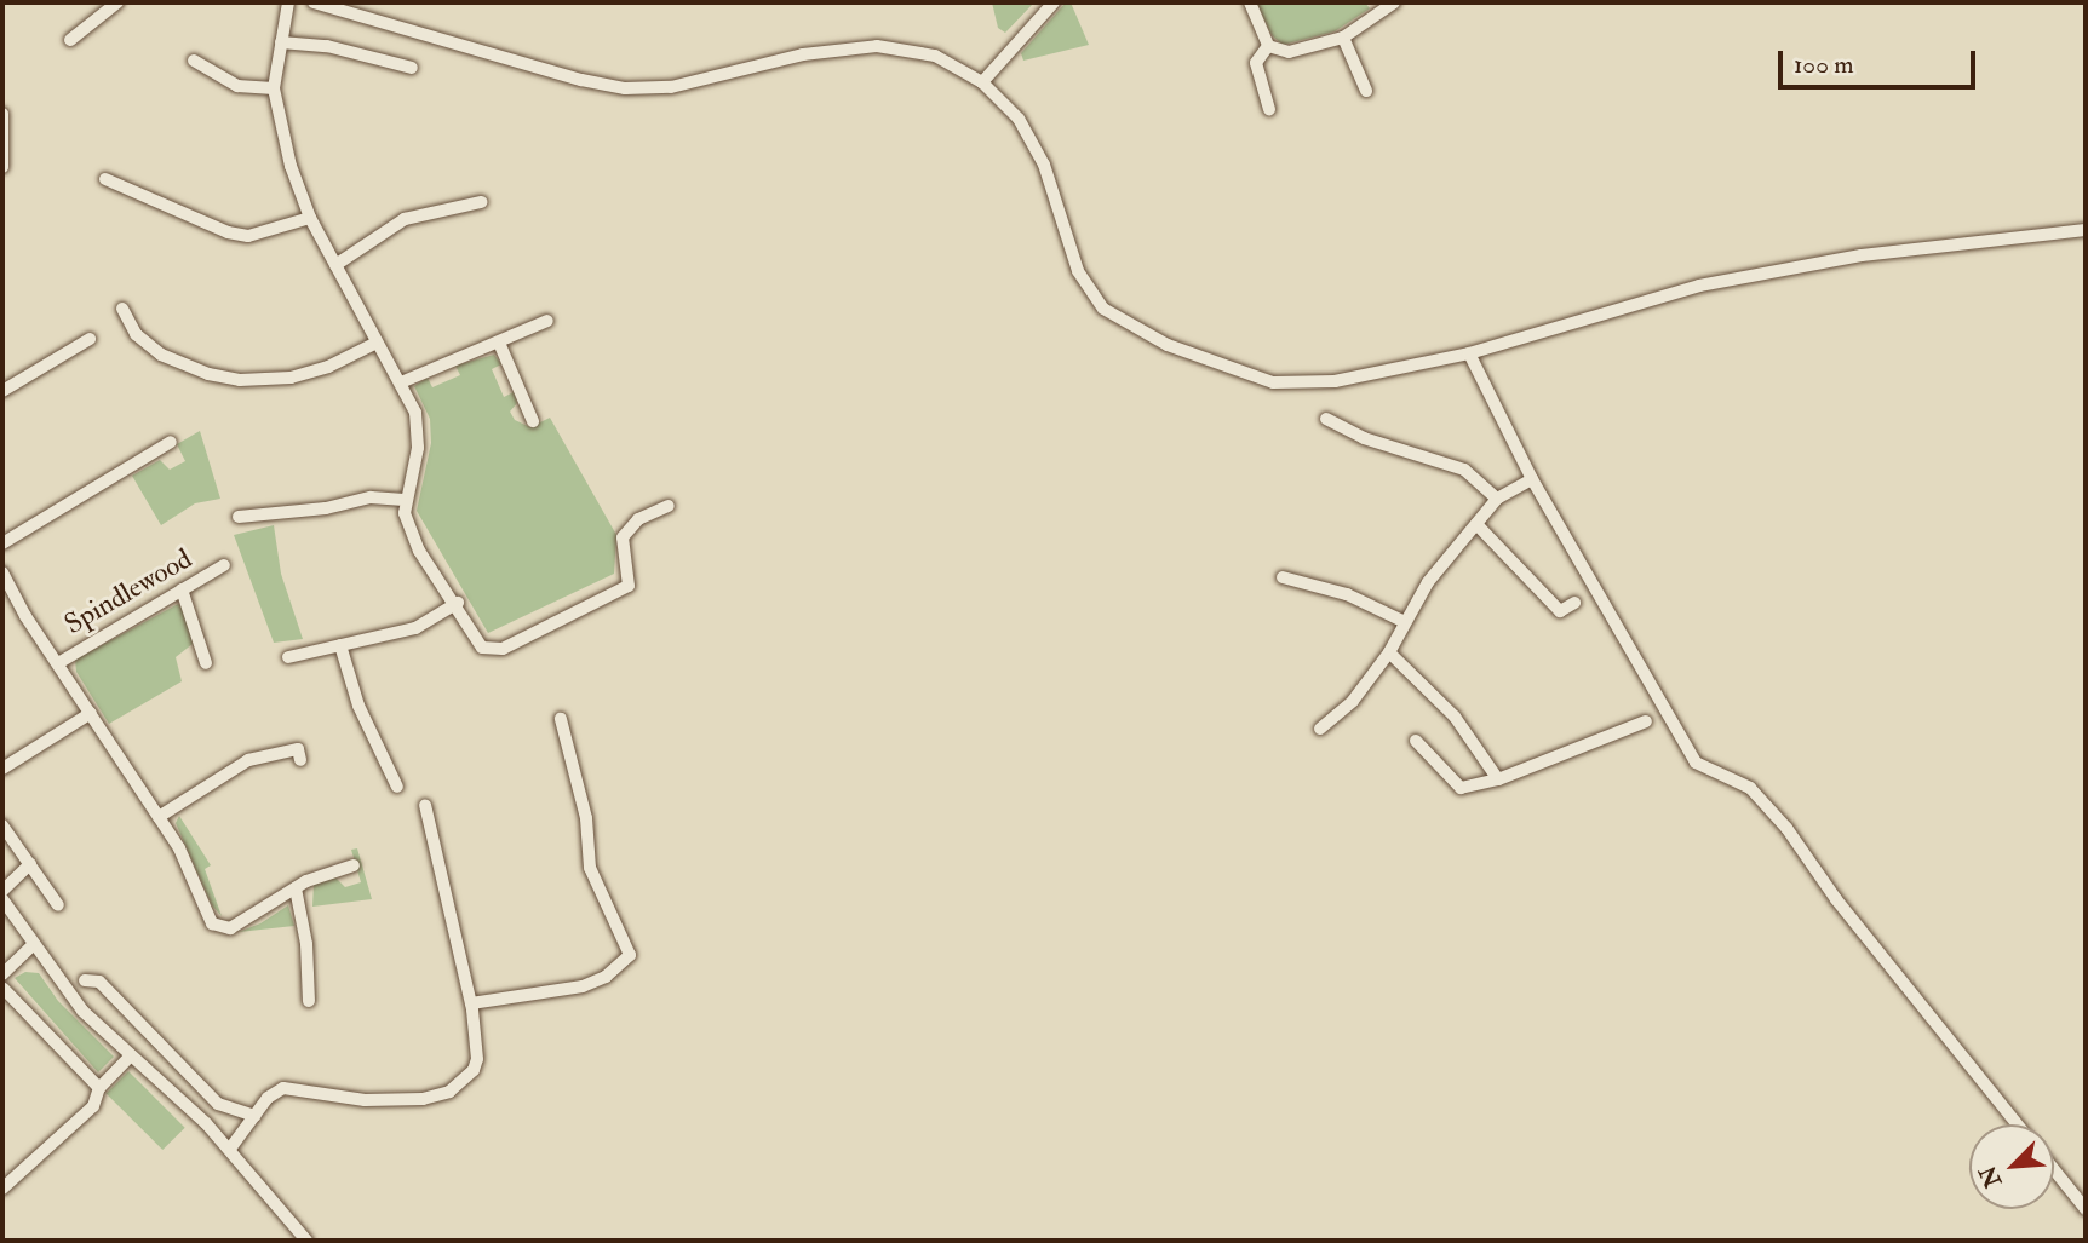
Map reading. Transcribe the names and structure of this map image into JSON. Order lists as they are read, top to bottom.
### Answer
{
  "streets": {
    "street": ["Spindlewood"]
  },
  "scale_bar": "100 m",
  "north": "bottom left"
}
